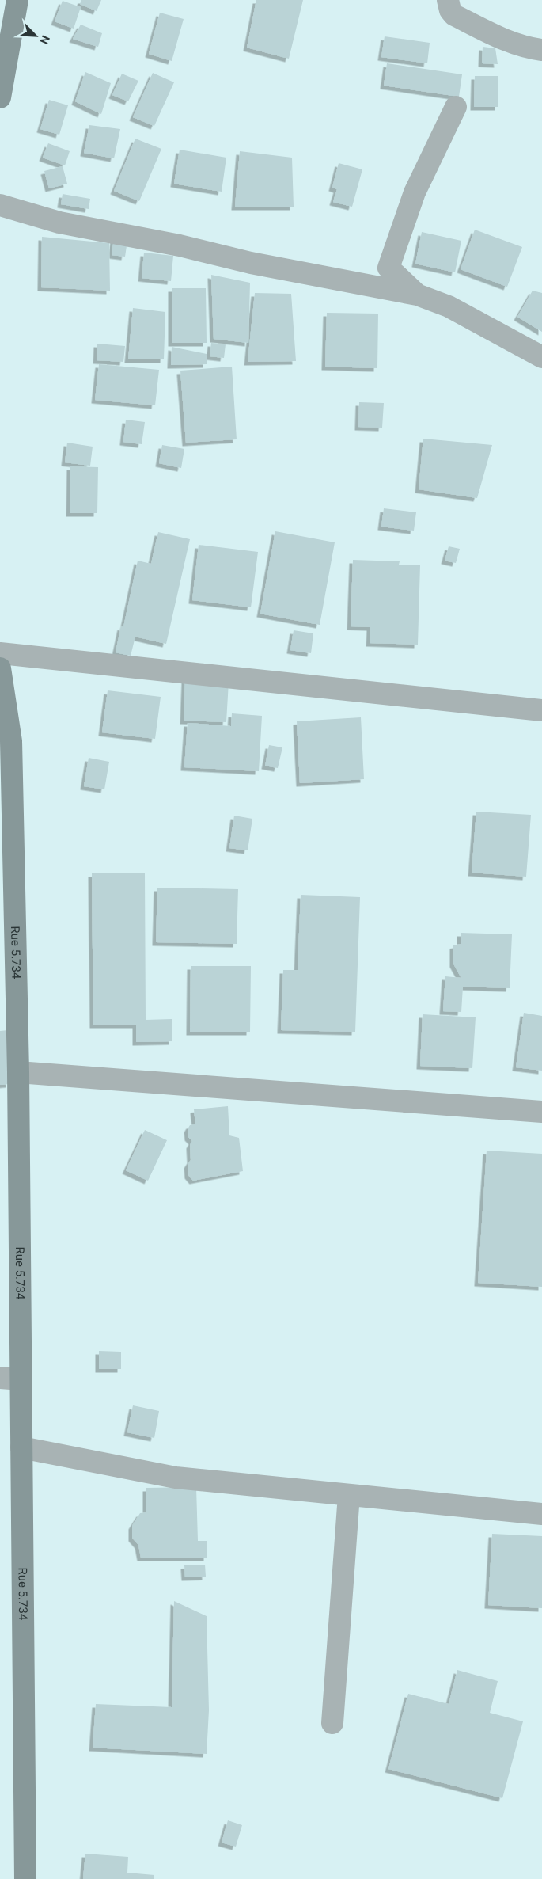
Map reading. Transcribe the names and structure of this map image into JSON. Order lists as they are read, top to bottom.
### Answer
{
  "streets": {
    "street": ["Rue 5.734"]
  },
  "north": "bottom right"
}
